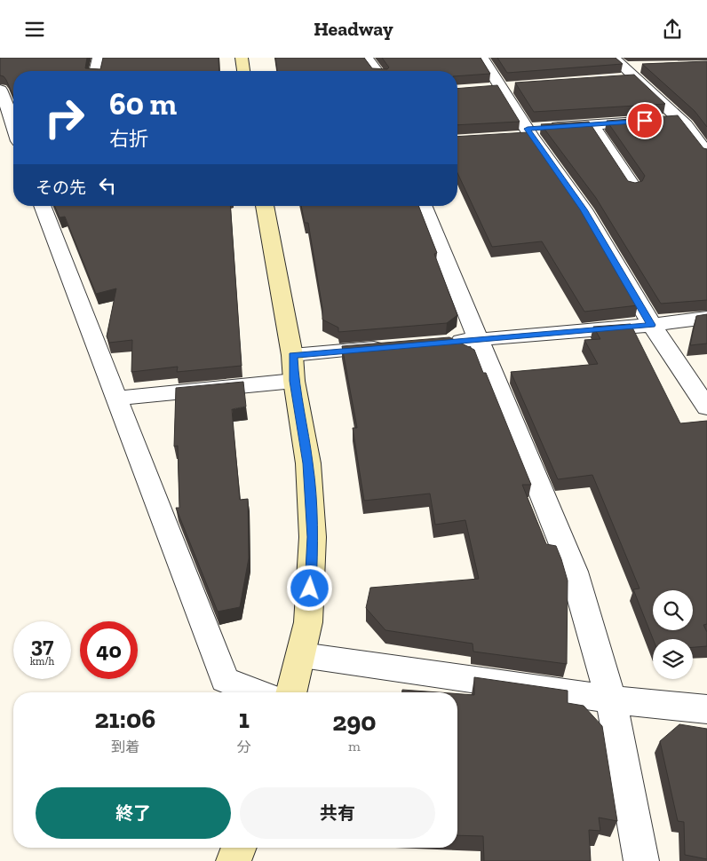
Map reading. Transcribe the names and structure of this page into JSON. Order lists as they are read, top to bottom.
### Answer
{
  "page": {
    "header": "Headway",
    "turn": ["60 m", "右折"],
    "then": "その先",
    "speed": "37 km/h",
    "limit": "40",
    "eta": [
      "21:06",
      "到着",
      "1",
      "分",
      "290",
      "m"
    ],
    "buttons": ["終了", "共有"]
  }
}
